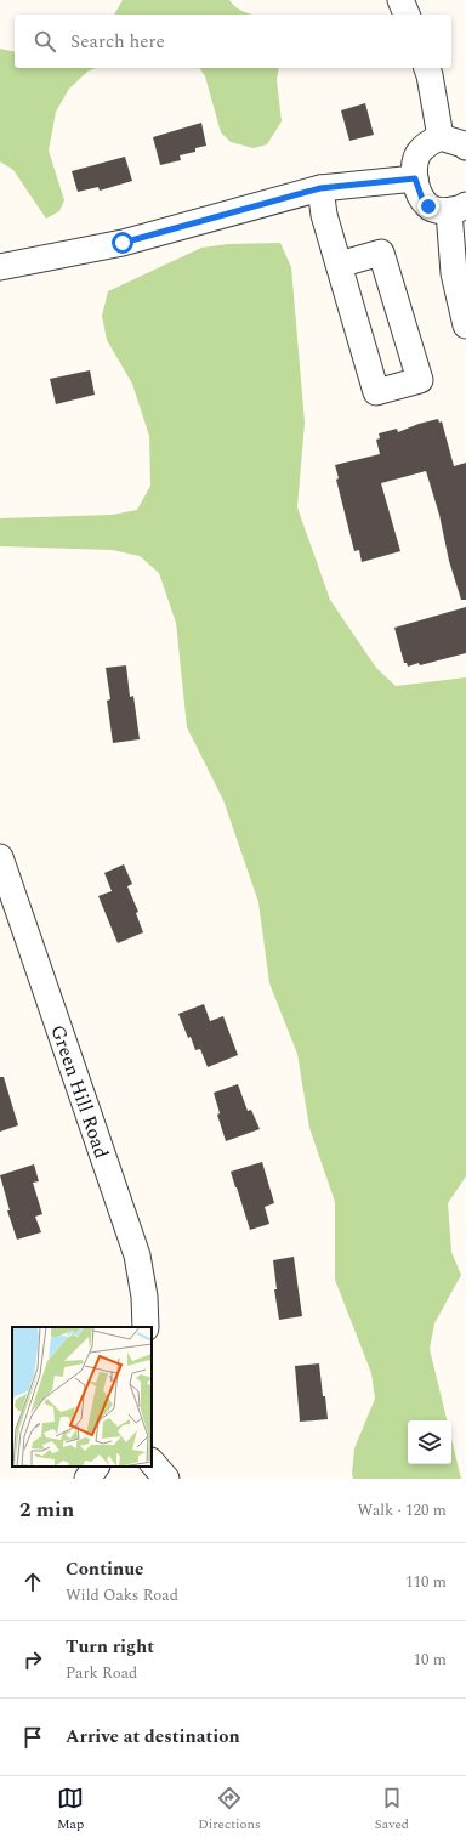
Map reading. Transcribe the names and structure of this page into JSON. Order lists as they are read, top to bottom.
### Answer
{
  "streets": {
    "street": ["Green Hill Road"]
  },
  "page": {
    "search": "Search here",
    "heading": ["2 min", "Walk · 120 m"],
    "list": [
      ["Continue", "Wild Oaks Road", "110 m"],
      ["Turn right", "Park Road", "10 m"],
      "Arrive at destination"
    ],
    "nav": ["Map", "Directions", "Saved"]
  }
}
